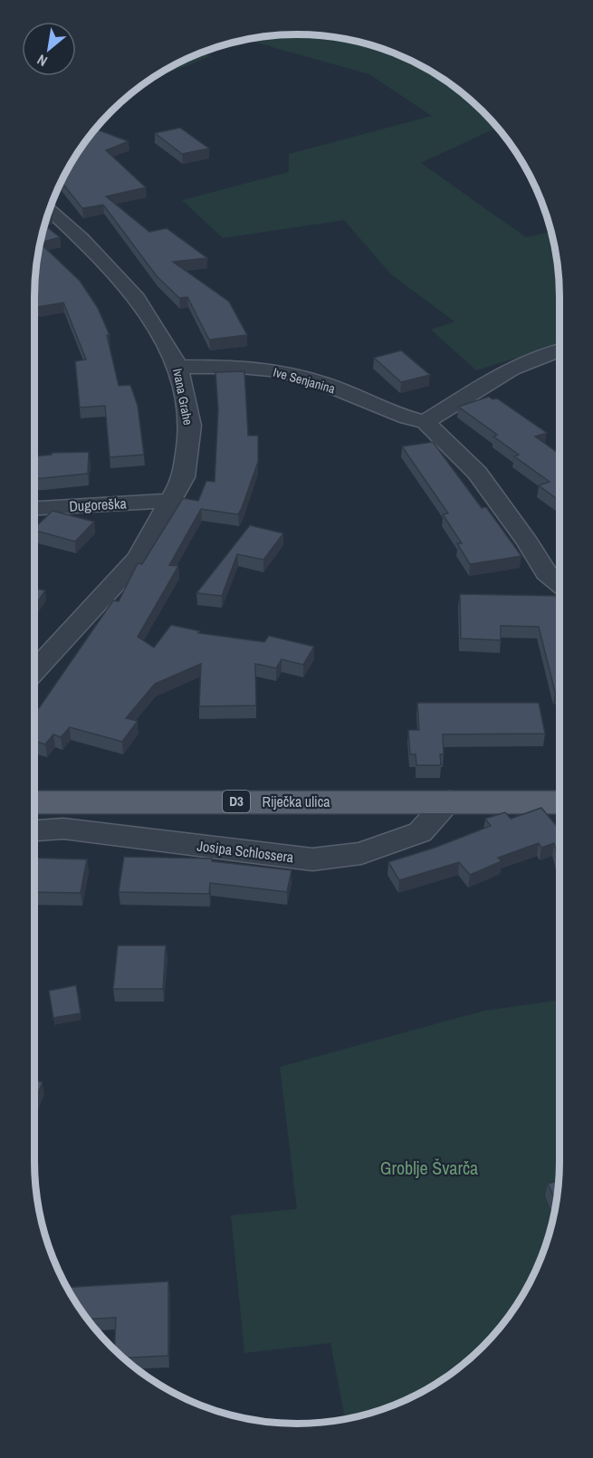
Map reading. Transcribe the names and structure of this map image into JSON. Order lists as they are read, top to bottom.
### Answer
{
  "streets": {
    "main road": ["D3", "Riječka ulica"],
    "street": [
      "Ive Senjanina",
      "Ivana Grahe",
      "Dugoreška",
      "Josipa Schlossera"
    ]
  },
  "crossings": [
    ["Ive Senjanina", "Ivana Grahe"],
    ["Ivana Grahe", "Dugoreška"],
    ["Riječka ulica", "Josipa Schlossera"]
  ],
  "parks": ["Groblje Švarča"],
  "north": "bottom left"
}
